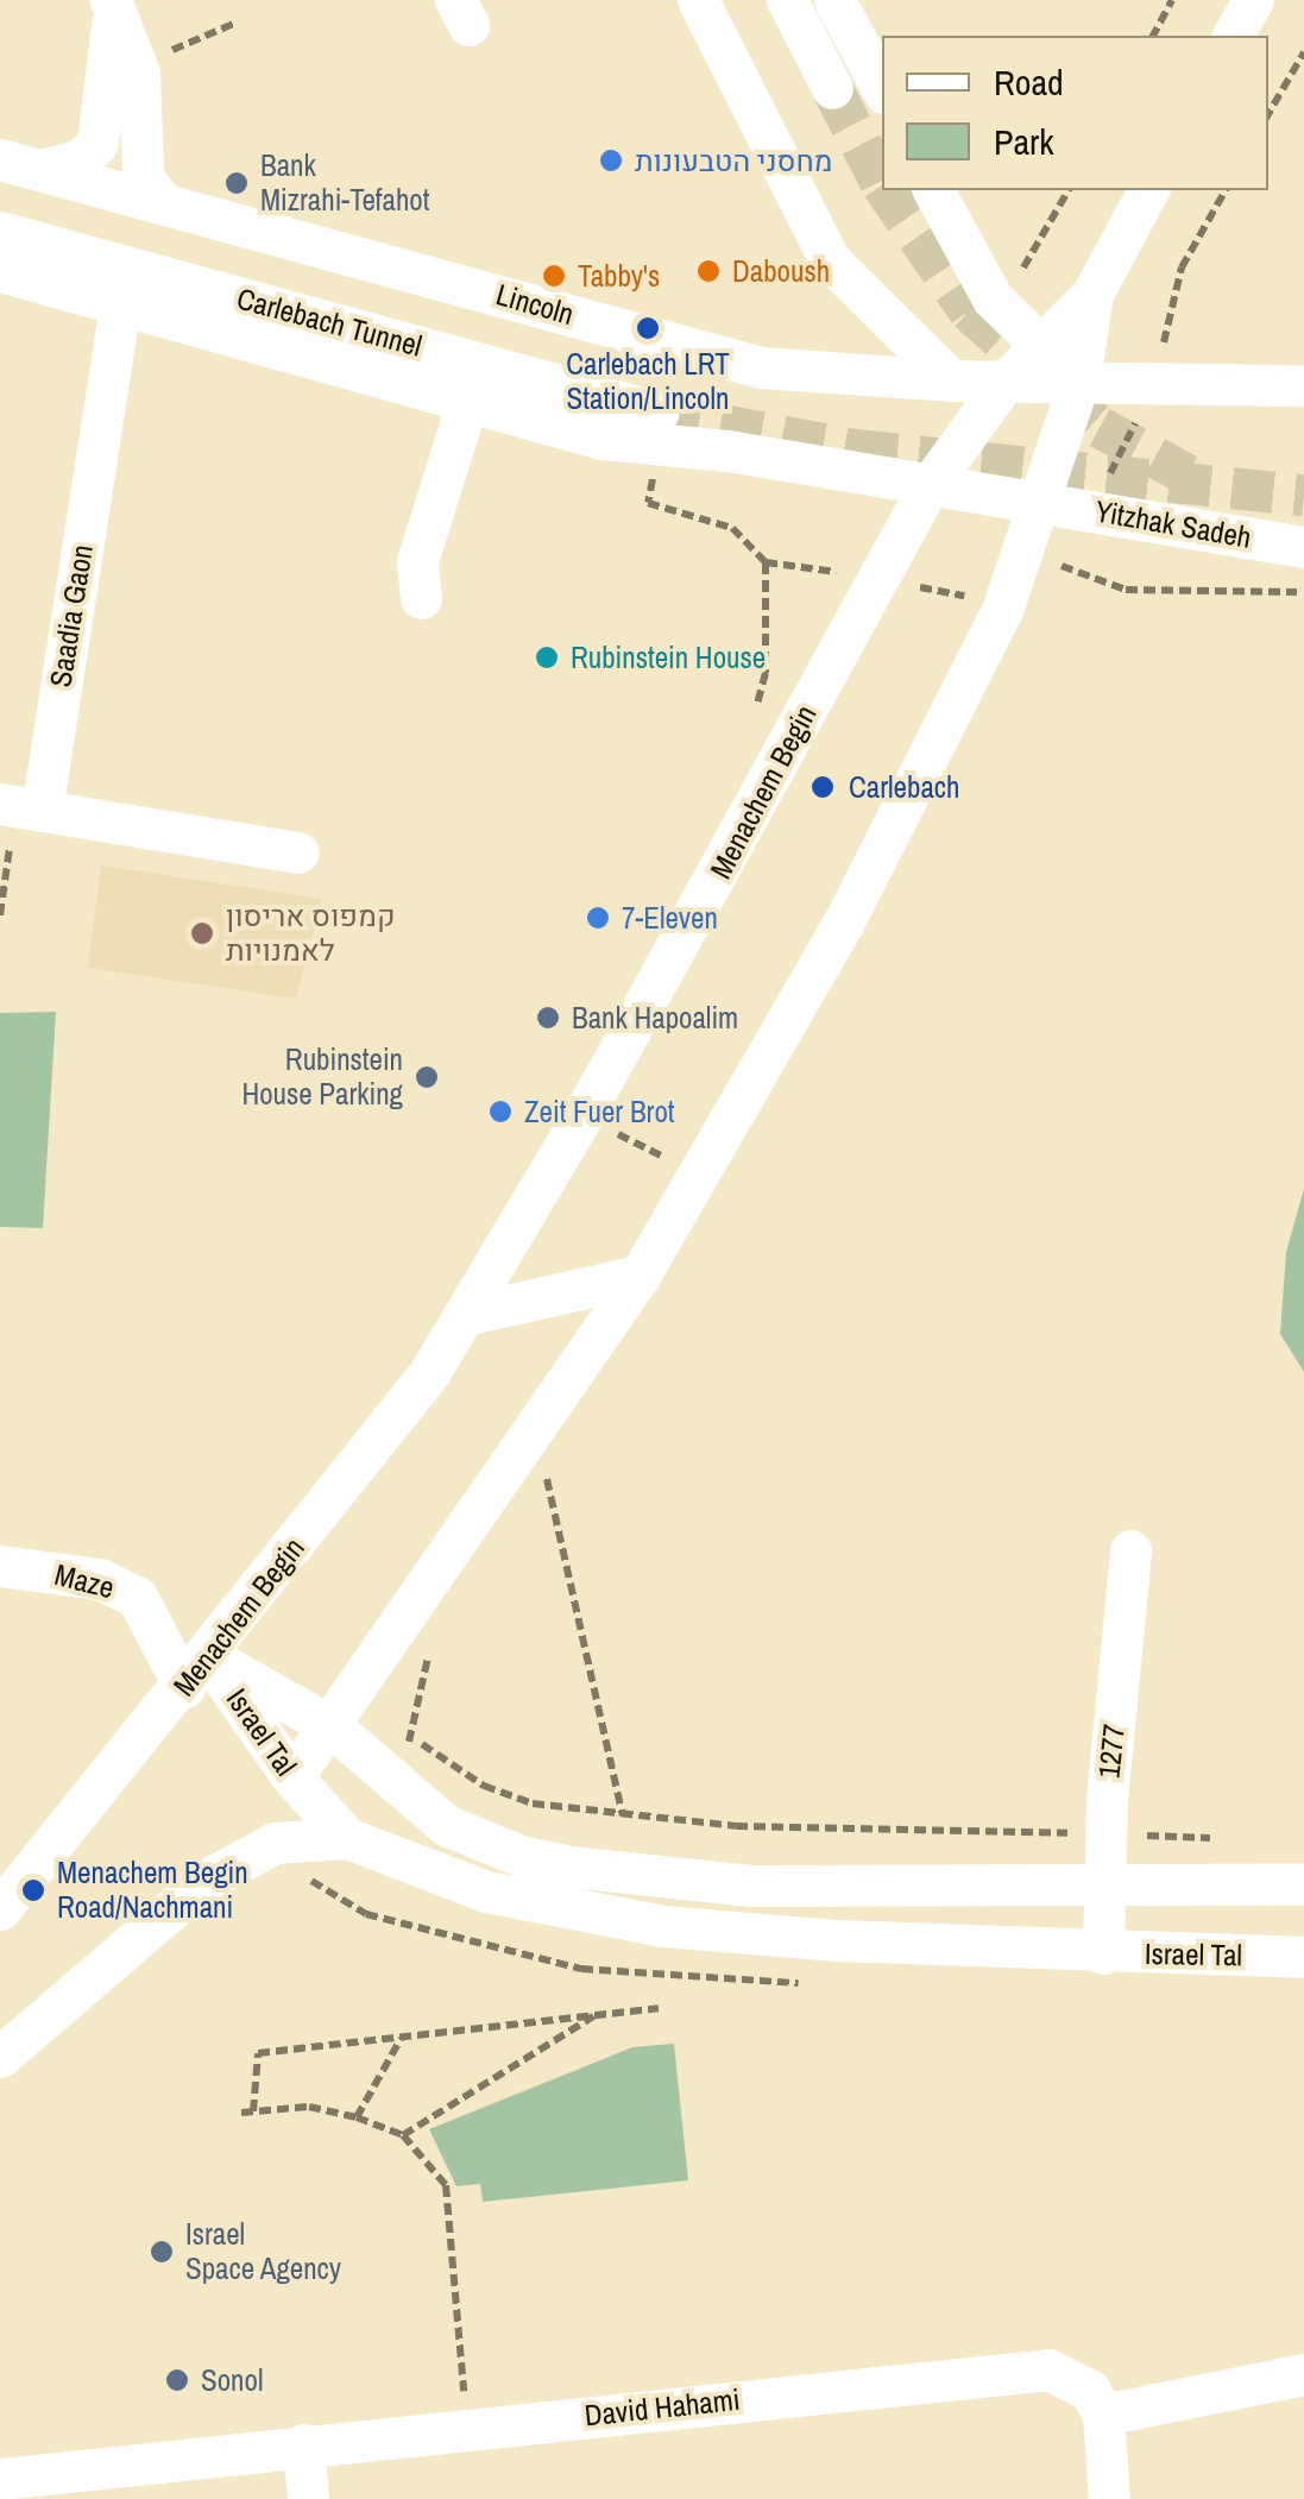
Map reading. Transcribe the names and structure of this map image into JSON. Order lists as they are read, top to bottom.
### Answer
{
  "streets": {
    "street": [
      "Lincoln",
      "Carlebach Tunnel",
      "Yitzhak Sadeh",
      "Saadia Gaon",
      "Menachem Begin",
      "Maze",
      "Israel Tal",
      "1277",
      "David Hahami"
    ]
  },
  "crossings": [
    ["Lincoln", "Menachem Begin"],
    ["Yitzhak Sadeh", "Menachem Begin"],
    ["Menachem Begin", "Maze"],
    ["Menachem Begin", "Israel Tal"],
    ["Maze", "Israel Tal"],
    ["Israel Tal", "1277"]
  ],
  "places": [
    "מחסני הטבעונות",
    "Bank Mizrahi-Tefahot",
    "Daboush",
    "Tabby's",
    "Carlebach LRT Station/Lincoln",
    "Rubinstein House",
    "Carlebach",
    "7-Eleven",
    "קמפוס אריסון לאמנויות",
    "Bank Hapoalim",
    "Rubinstein House Parking",
    "Zeit Fuer Brot",
    "Menachem Begin Road/Nachmani",
    "Israel Space Agency",
    "Sonol"
  ],
  "legend": ["Road", "Park"]
}
